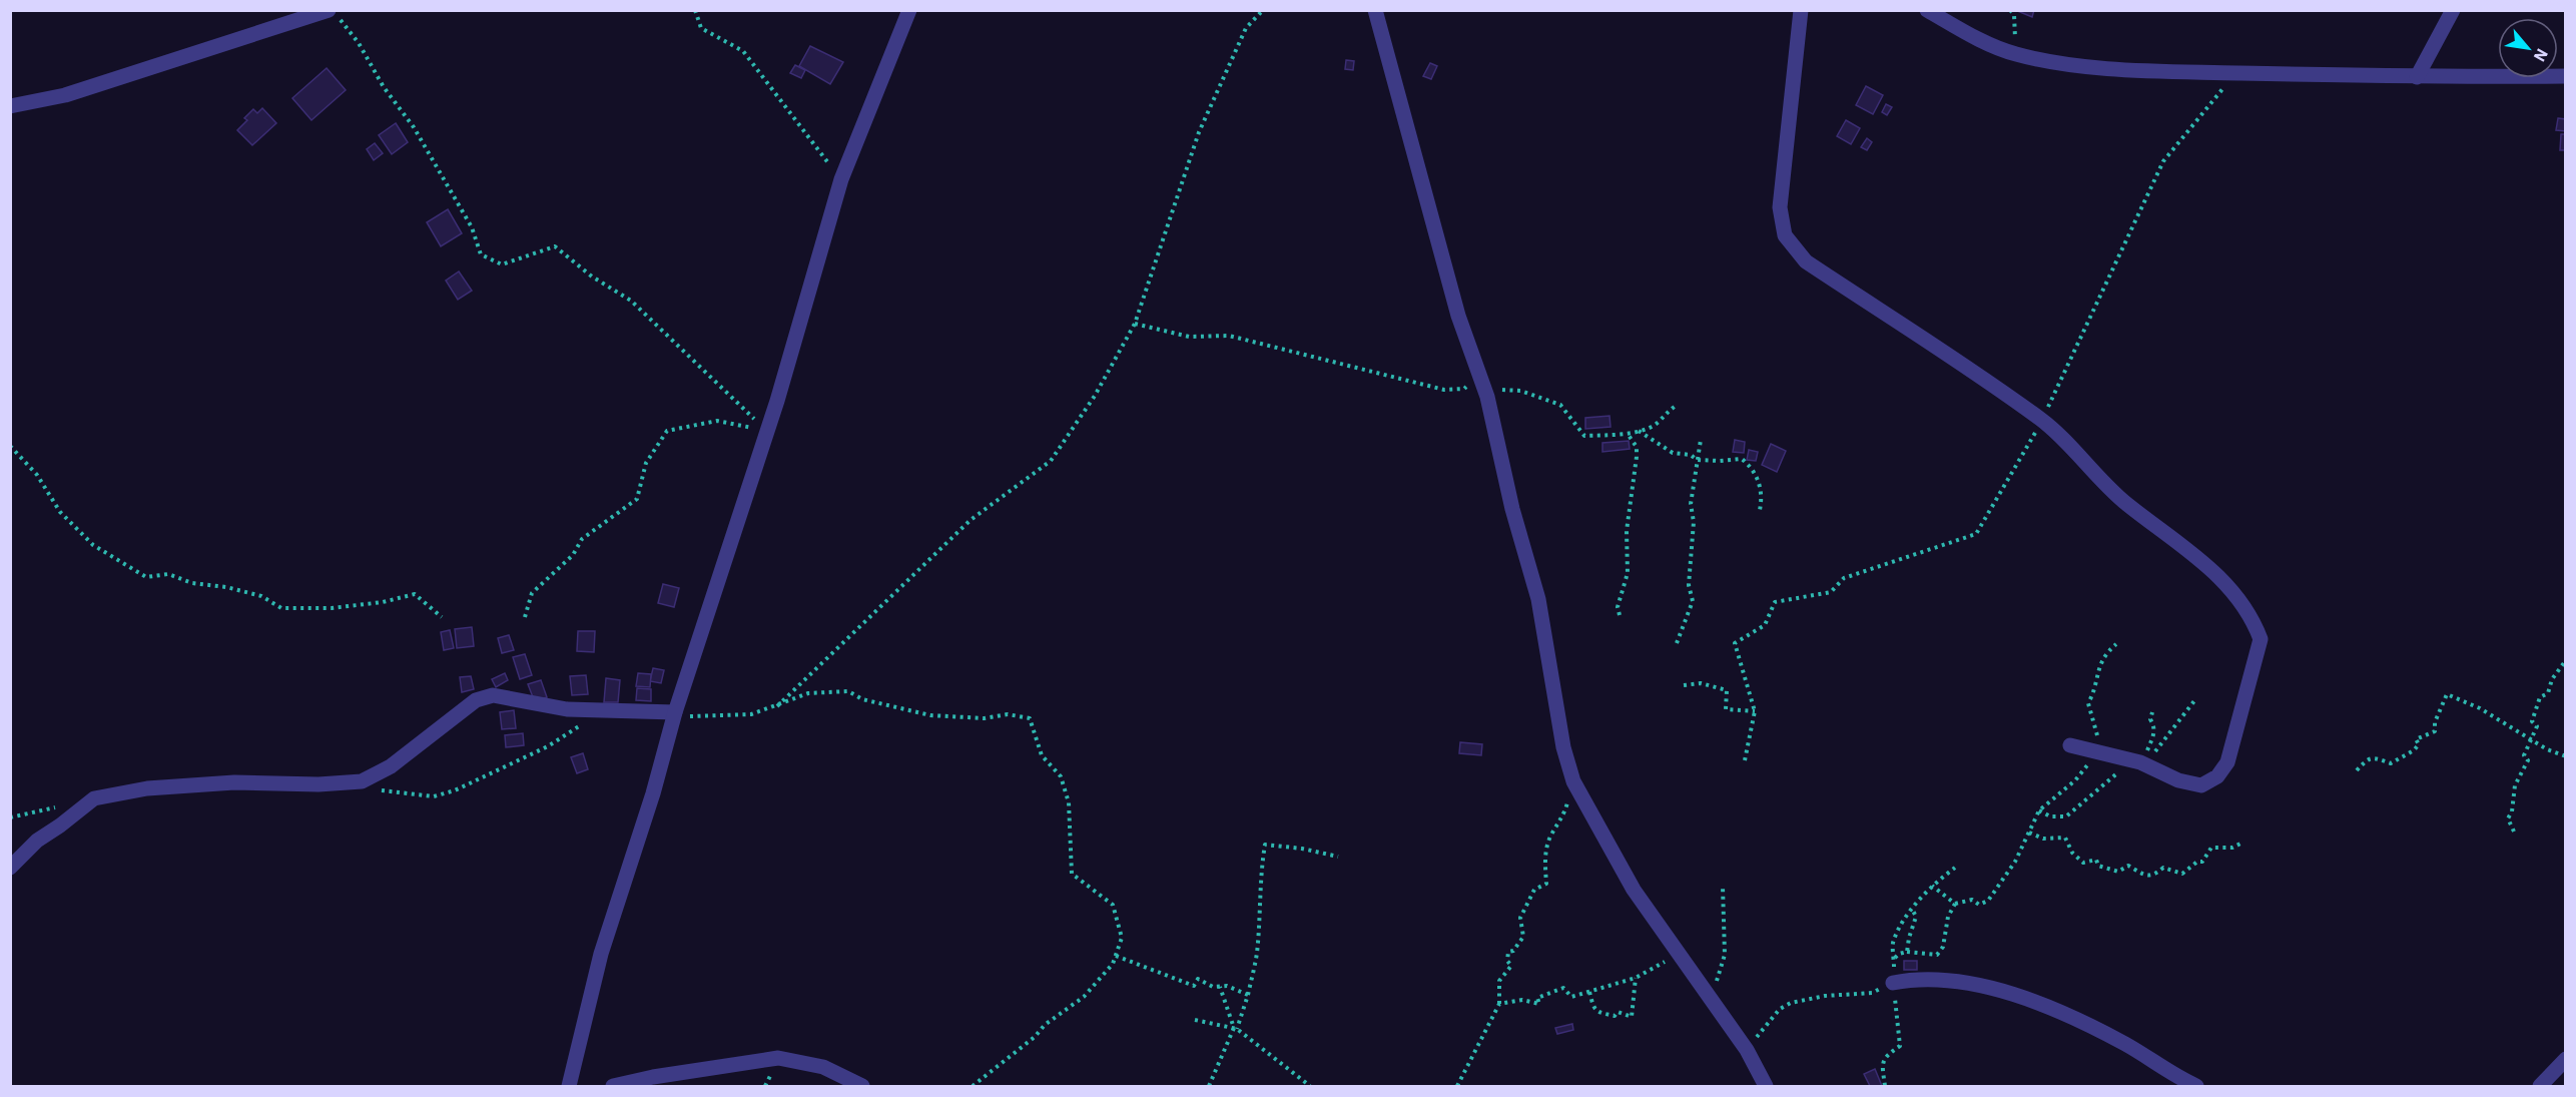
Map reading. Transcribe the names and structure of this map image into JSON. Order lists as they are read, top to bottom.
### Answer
{
  "north": "bottom right"
}
